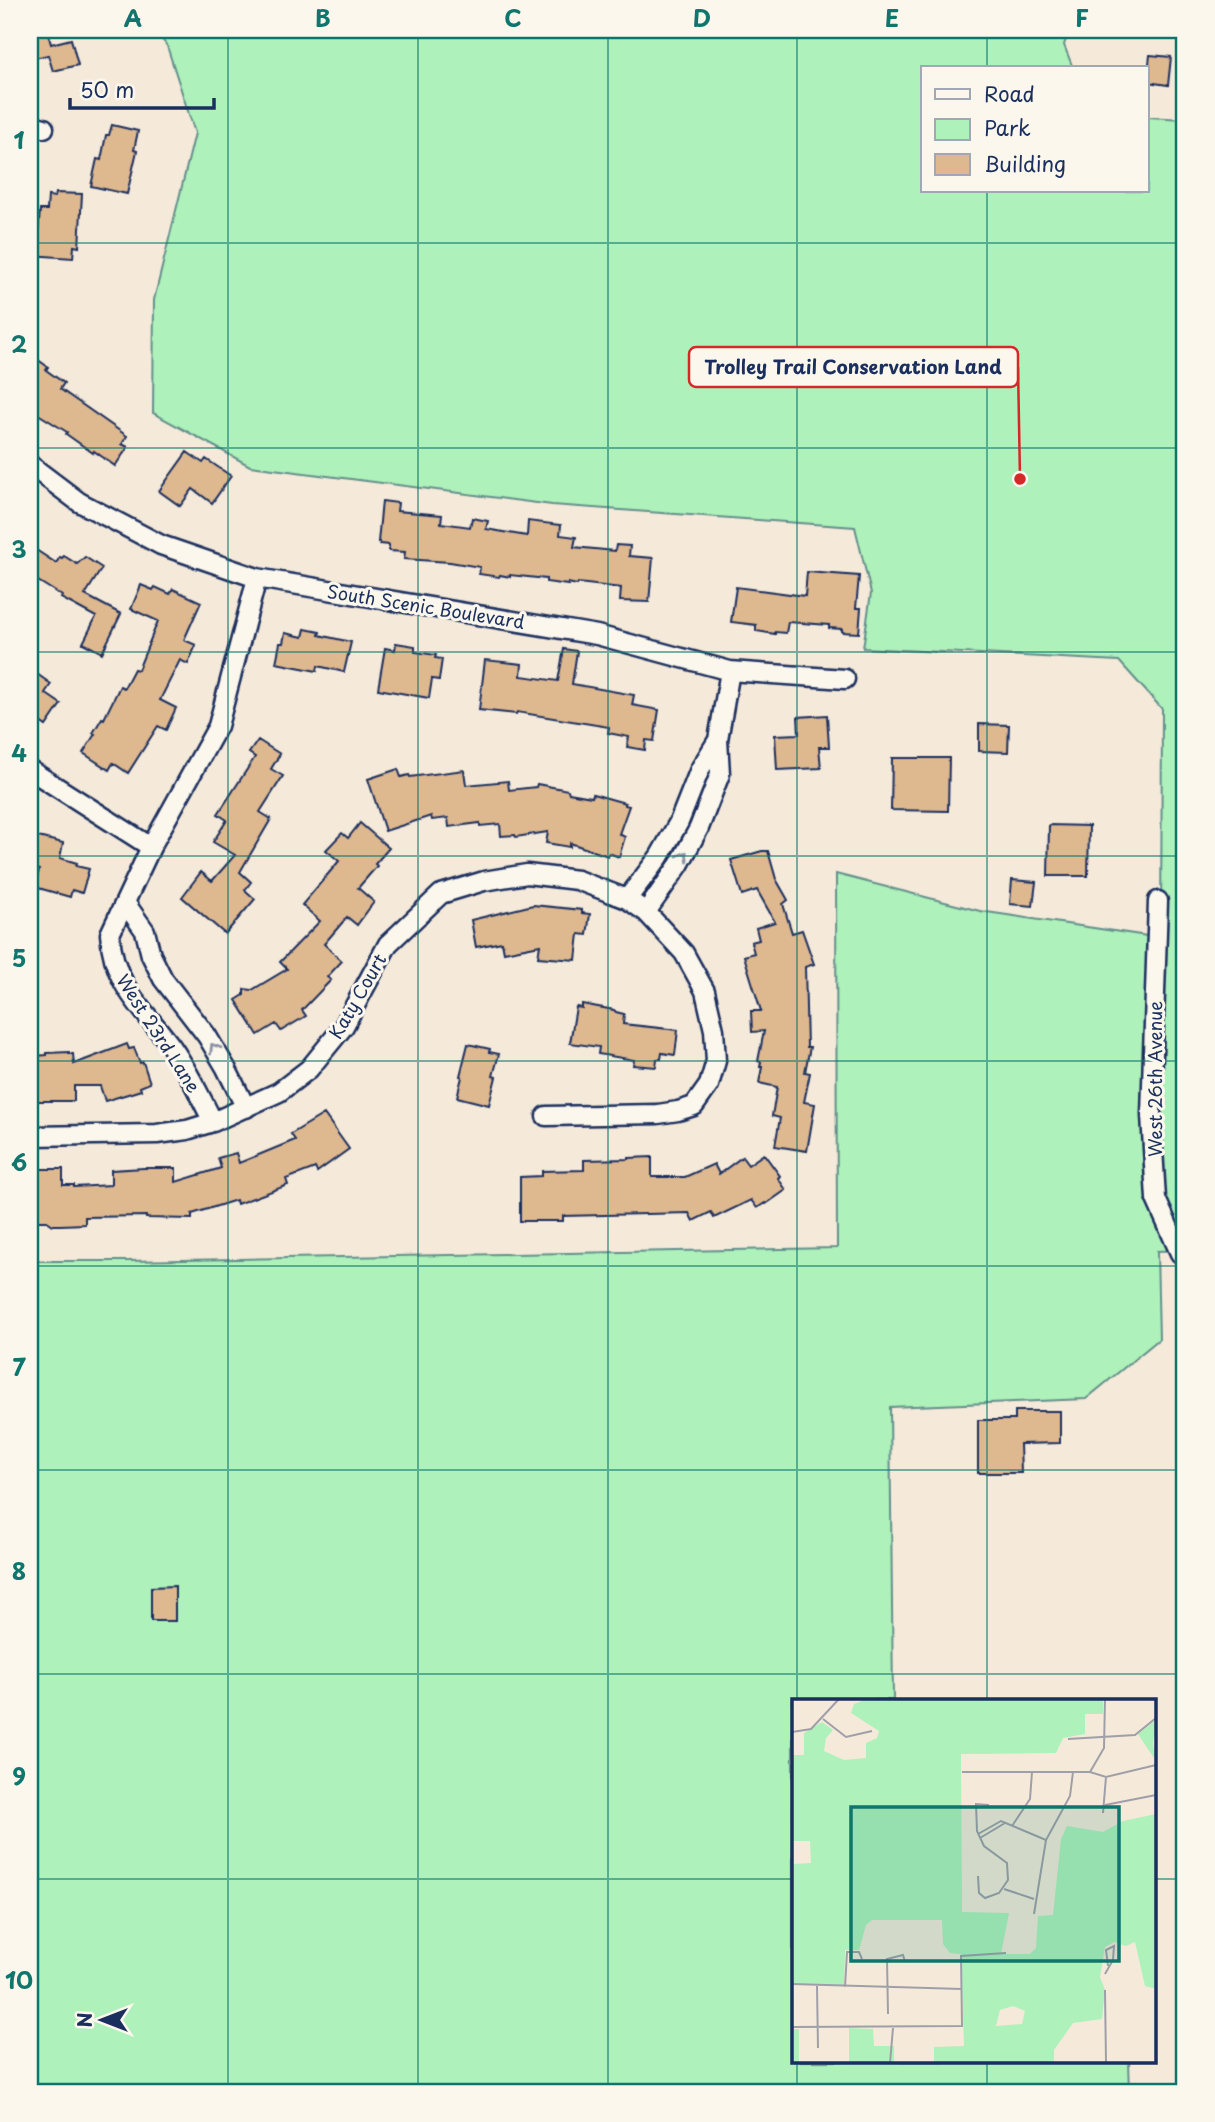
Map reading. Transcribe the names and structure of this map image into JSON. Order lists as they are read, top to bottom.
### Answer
{
  "streets": {
    "street": [
      "South Scenic Boulevard",
      "Katy Court",
      "West 23rd Lane",
      "West 26th Avenue"
    ]
  },
  "crossings": [
    ["South Scenic Boulevard", "West 23rd Lane"],
    ["Katy Court", "West 23rd Lane"]
  ],
  "places": ["Trolley Trail Conservation Land"],
  "legend": ["Road", "Park", "Building"],
  "scale_bar": "50 m",
  "north": "left",
  "grid": {
    "columns": [
      "A",
      "B",
      "C",
      "D",
      "E",
      "F"
    ],
    "rows": [
      "1",
      "2",
      "3",
      "4",
      "5",
      "6",
      "7",
      "8",
      "9",
      "10"
    ]
  }
}
